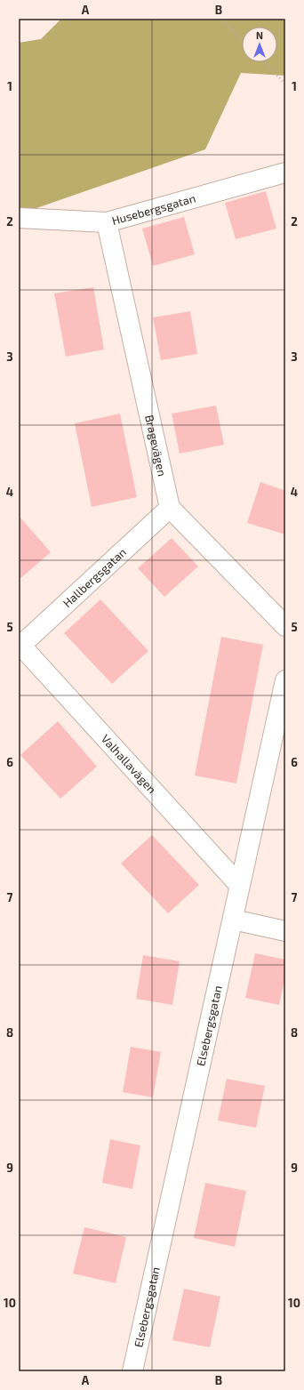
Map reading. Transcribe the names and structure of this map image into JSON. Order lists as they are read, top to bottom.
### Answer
{
  "streets": {
    "street": [
      "Husebergsgatan",
      "Bragevägen",
      "Hallbergsgatan",
      "Valhallavägen",
      "Elsebergsgatan"
    ]
  },
  "crossings": [
    ["Husebergsgatan", "Bragevägen"],
    ["Bragevägen", "Hallbergsgatan"],
    ["Hallbergsgatan", "Valhallavägen"],
    ["Valhallavägen", "Elsebergsgatan"]
  ],
  "north": "top",
  "grid": {
    "columns": ["A", "B"],
    "rows": [
      "1",
      "2",
      "3",
      "4",
      "5",
      "6",
      "7",
      "8",
      "9",
      "10"
    ]
  }
}
